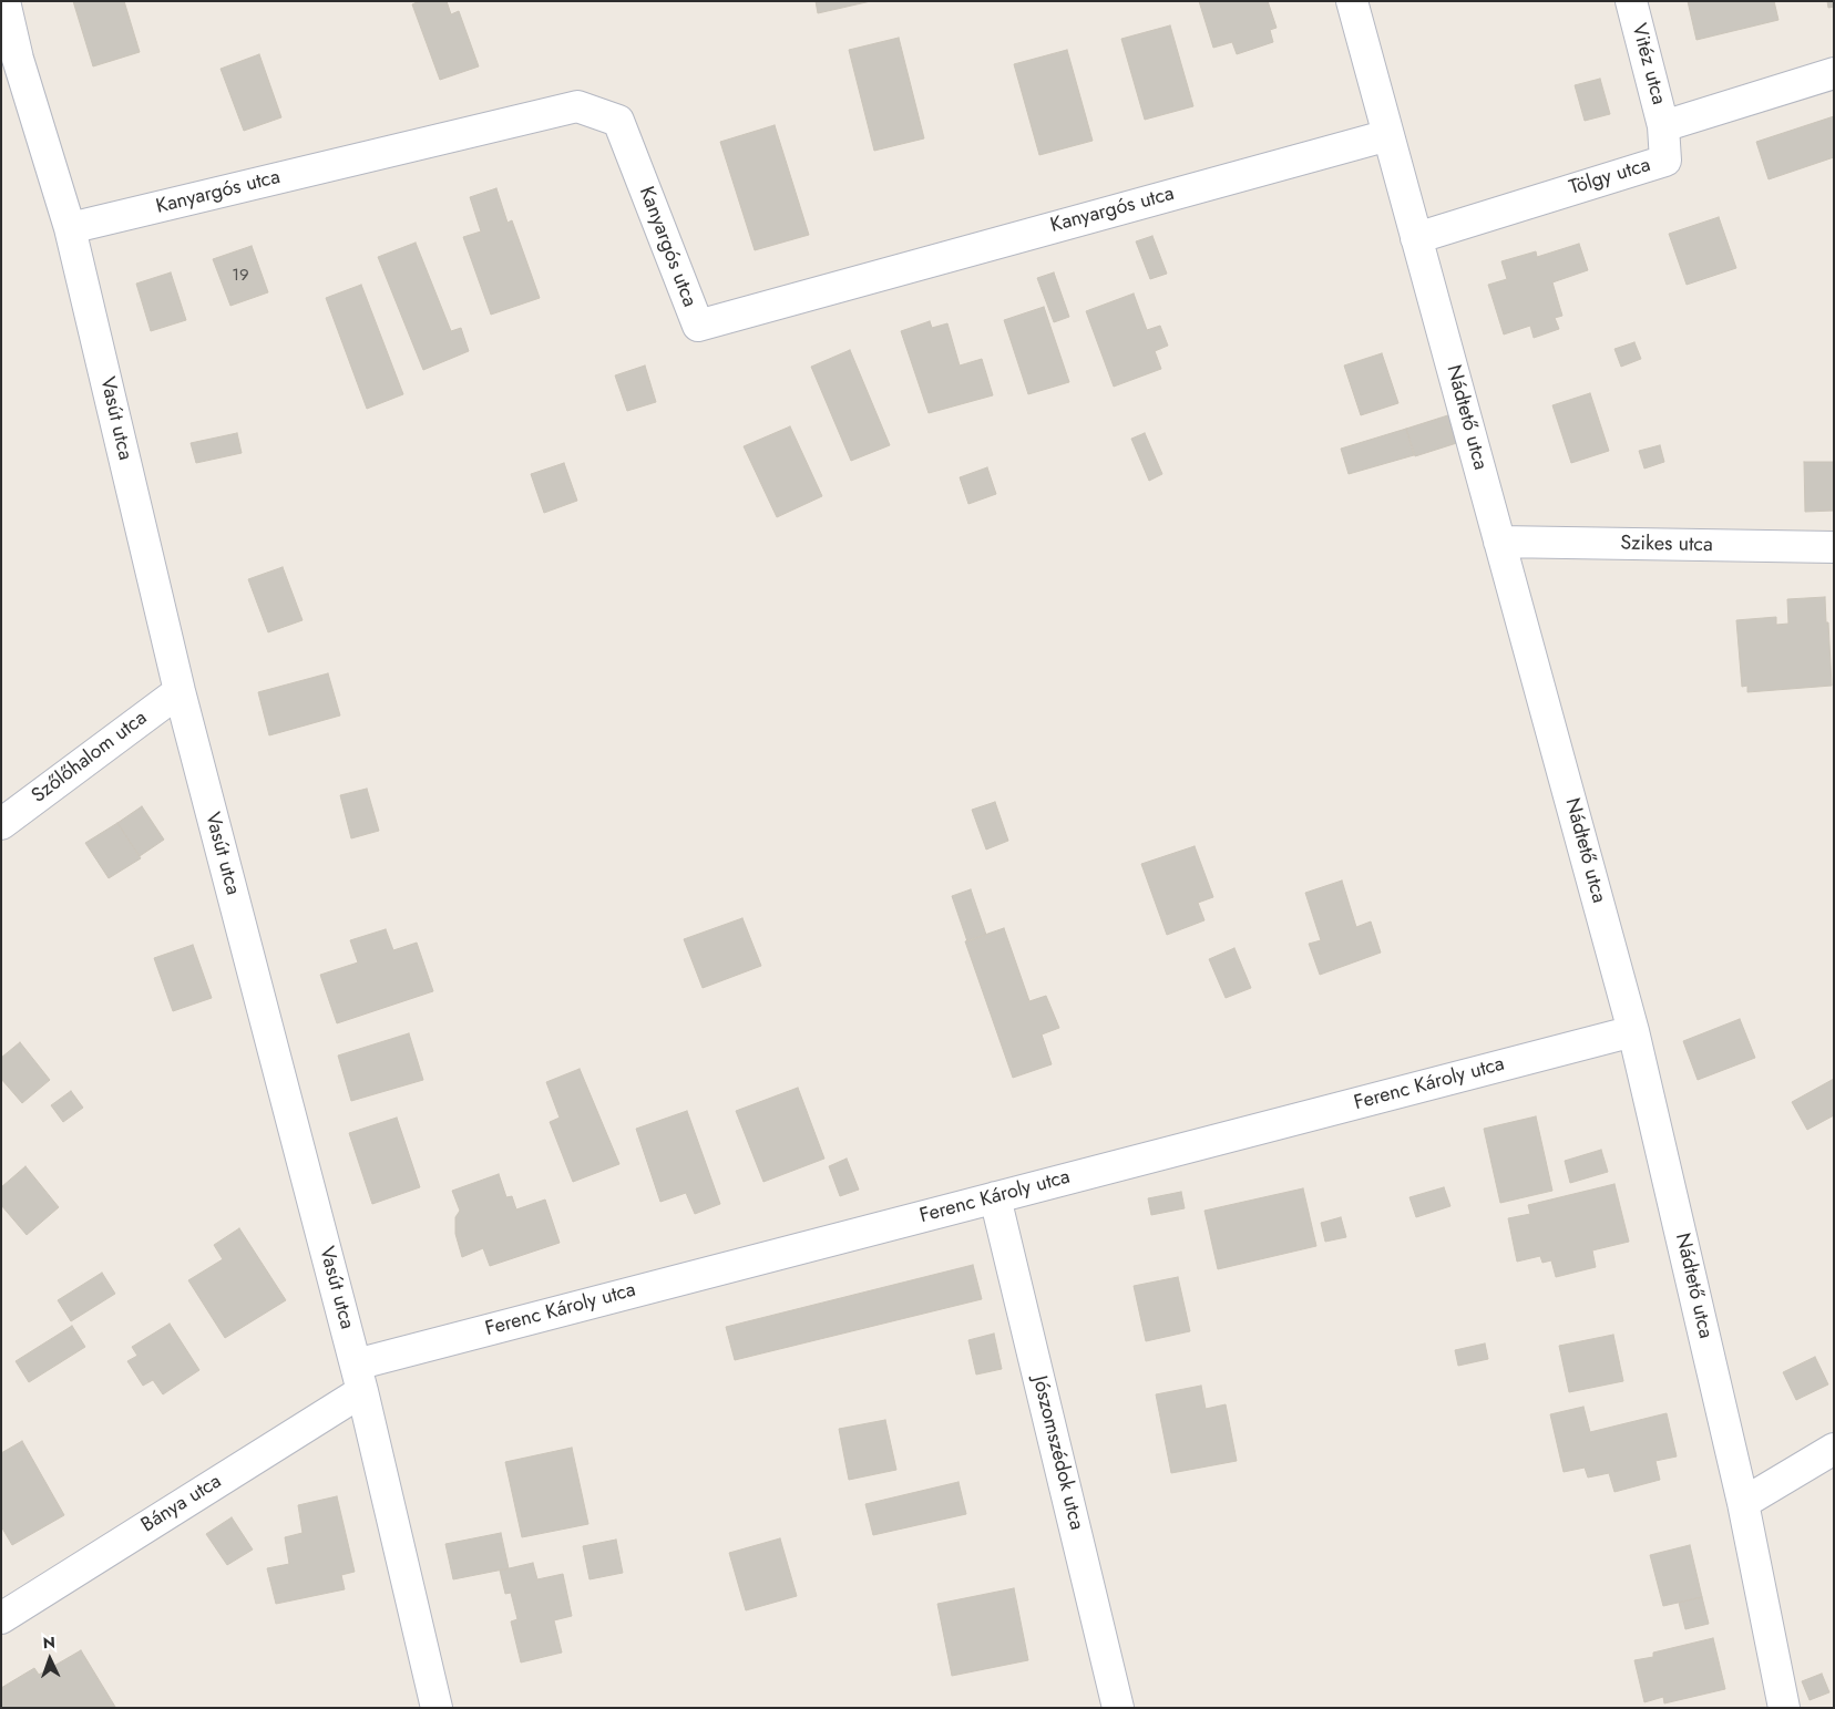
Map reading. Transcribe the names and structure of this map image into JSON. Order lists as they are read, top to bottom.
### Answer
{
  "streets": {
    "street": [
      "Vitéz utca",
      "Tölgy utca",
      "Kanyargós utca",
      "Nádtető utca",
      "Vasút utca",
      "Szikes utca",
      "Szőlőhalom utca",
      "Ferenc Károly utca",
      "Jószomszédok utca",
      "Bánya utca"
    ]
  },
  "crossings": [
    ["Vitéz utca", "Tölgy utca"],
    ["Tölgy utca", "Nádtető utca"],
    ["Kanyargós utca", "Nádtető utca"],
    ["Kanyargós utca", "Vasút utca"],
    ["Nádtető utca", "Szikes utca"],
    ["Nádtető utca", "Ferenc Károly utca"],
    ["Vasút utca", "Szőlőhalom utca"],
    ["Vasút utca", "Ferenc Károly utca"],
    ["Vasút utca", "Bánya utca"],
    ["Ferenc Károly utca", "Jószomszédok utca"],
    ["Ferenc Károly utca", "Bánya utca"]
  ],
  "house_numbers": ["19"],
  "north": "top"
}
